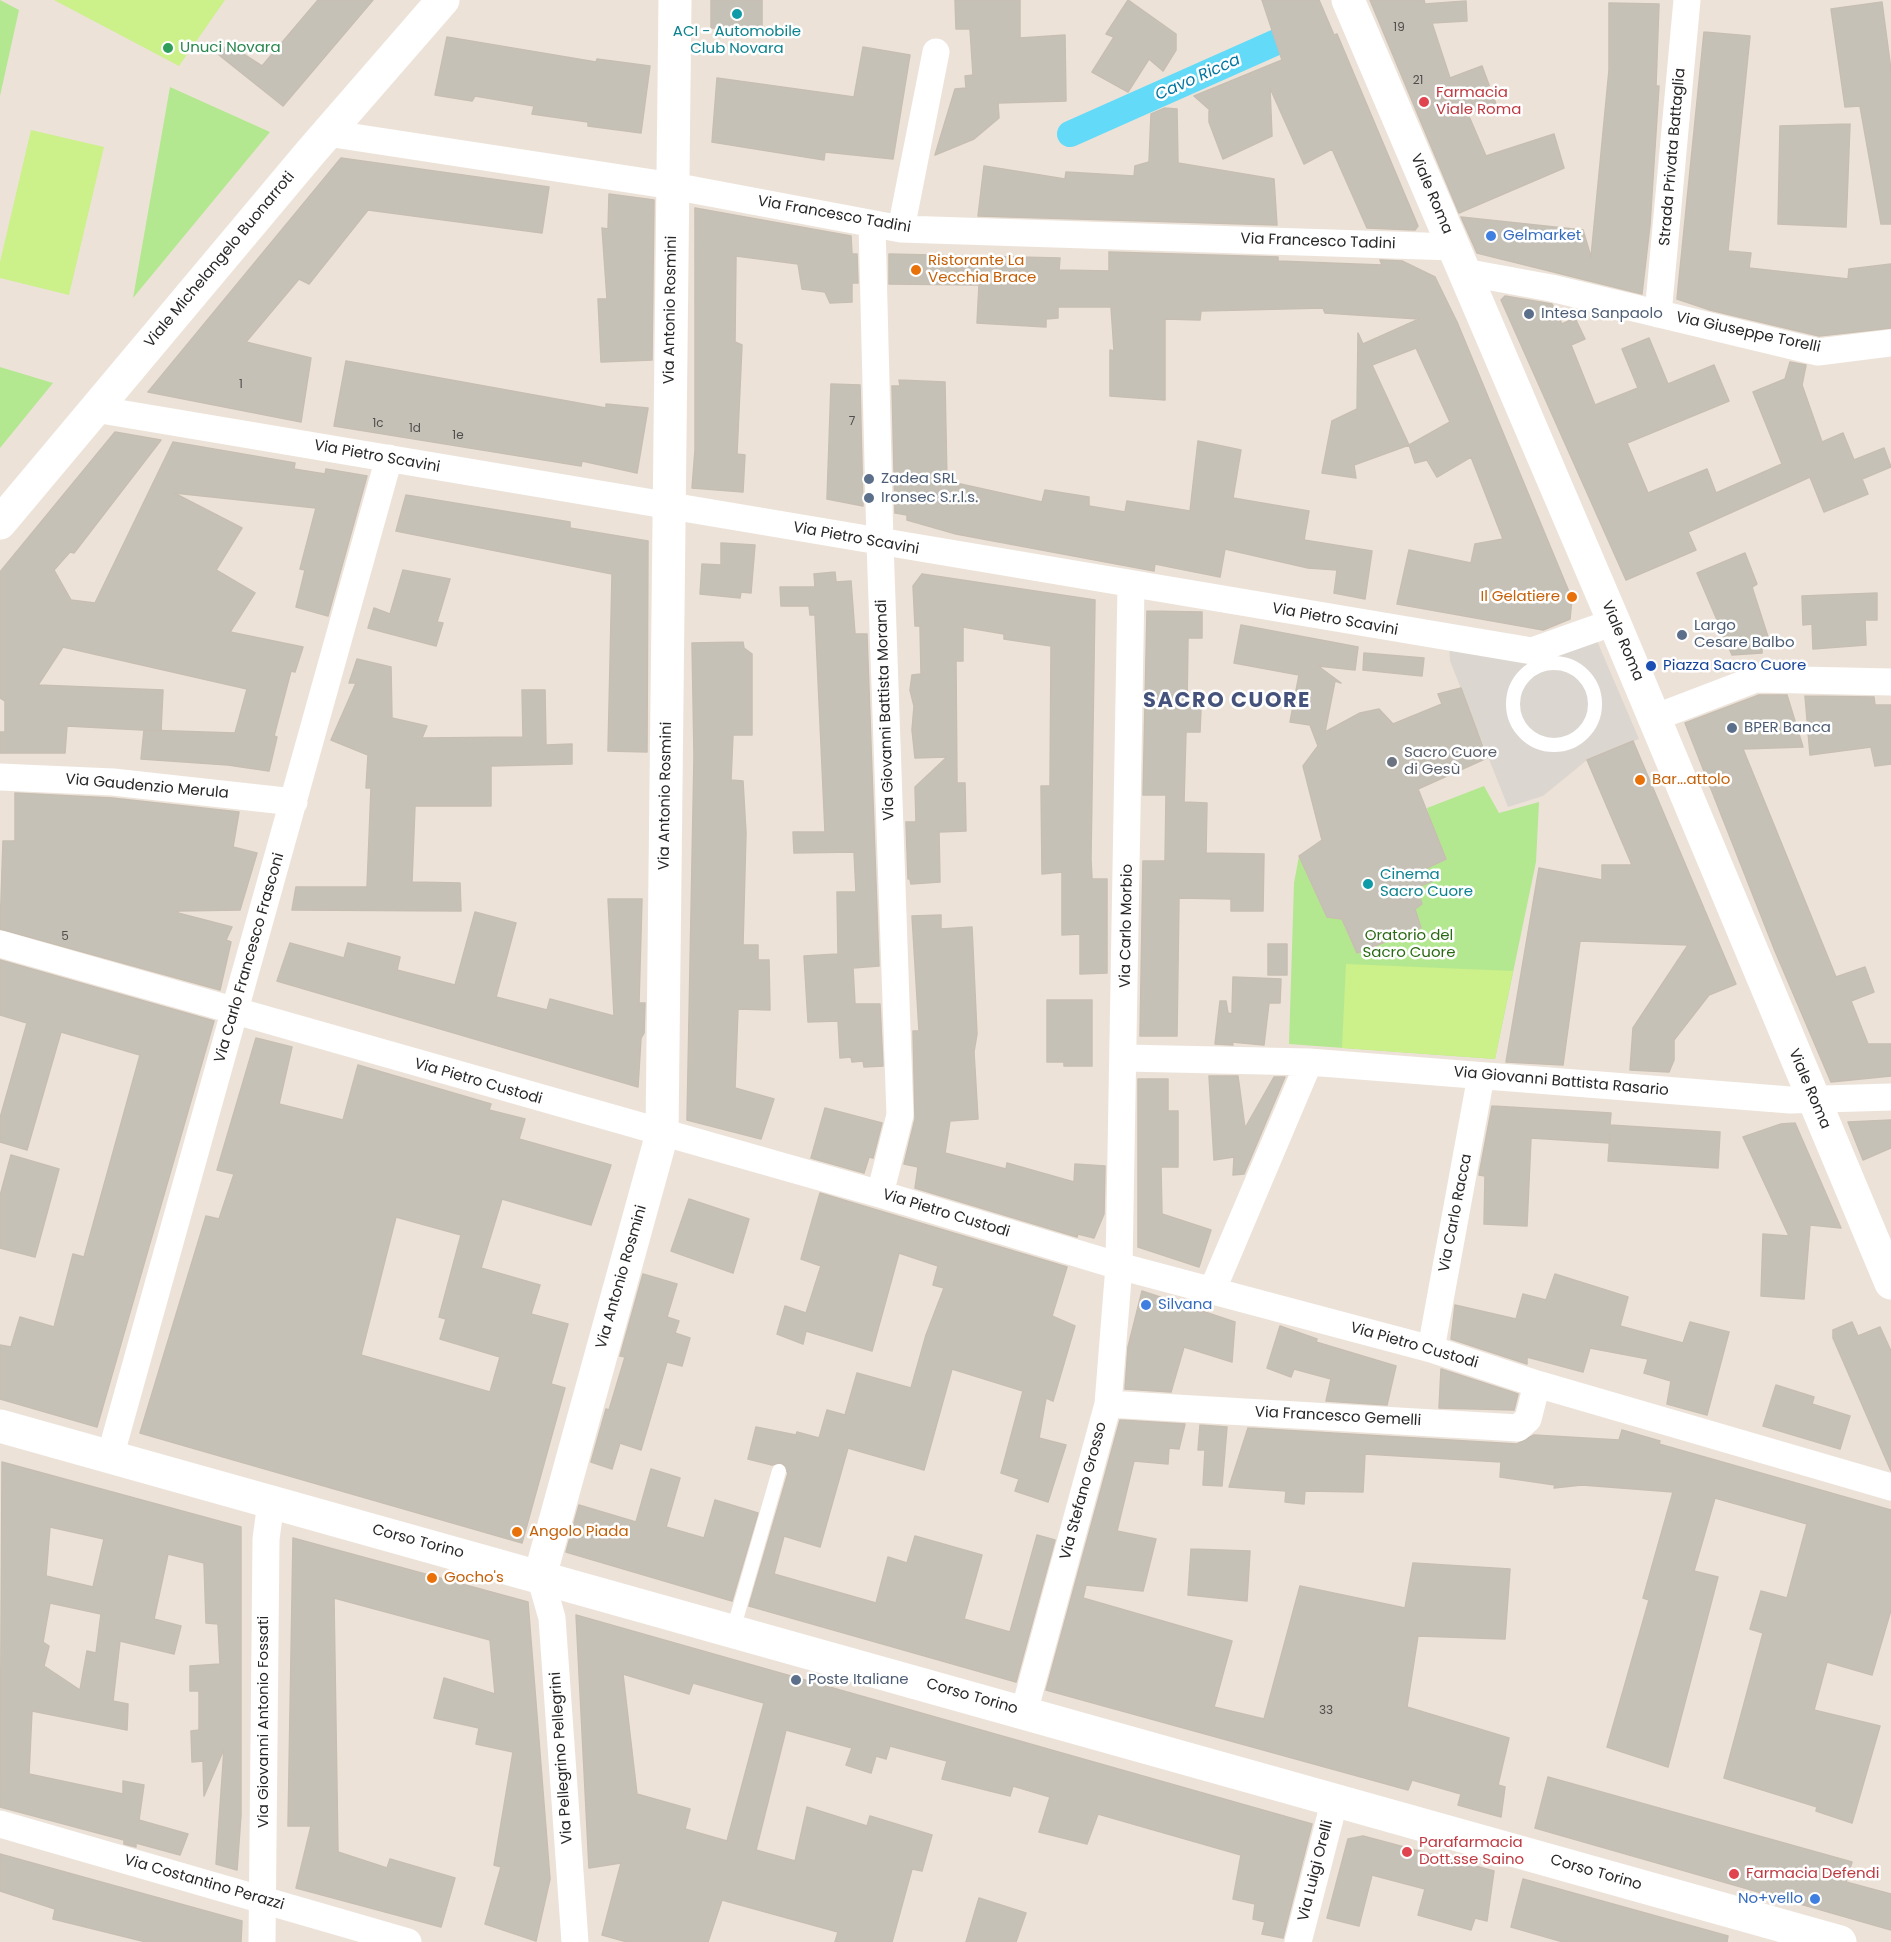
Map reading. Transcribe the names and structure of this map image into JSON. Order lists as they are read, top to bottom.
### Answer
{
  "streets": {
    "street": [
      "Strada Privata Battaglia",
      "Viale Roma",
      "Via Francesco Tadini",
      "Viale Michelangelo Buonarroti",
      "Via Antonio Rosmini",
      "Via Giuseppe Torelli",
      "Via Pietro Scavini",
      "Via Giovanni Battista Morandi",
      "Via Gaudenzio Merula",
      "Via Carlo Morbio",
      "Via Carlo Francesco Frasconi",
      "Via Pietro Custodi",
      "Via Giovanni Battista Rasario",
      "Via Carlo Racca",
      "Via Francesco Gemelli",
      "Via Stefano Grosso",
      "Corso Torino",
      "Via Giovanni Antonio Fossati",
      "Via Pellegrino Pellegrini",
      "Via Luigi Orelli",
      "Via Costantino Perazzi"
    ]
  },
  "crossings": [
    ["Strada Privata Battaglia", "Via Giuseppe Torelli"],
    ["Viale Roma", "Via Francesco Tadini"],
    ["Viale Roma", "Via Giuseppe Torelli"],
    ["Viale Roma", "Via Pietro Scavini"],
    ["Viale Roma", "Via Giovanni Battista Rasario"],
    ["Via Francesco Tadini", "Viale Michelangelo Buonarroti"],
    ["Via Francesco Tadini", "Via Antonio Rosmini"],
    ["Via Francesco Tadini", "Via Giuseppe Torelli"],
    ["Via Francesco Tadini", "Via Giovanni Battista Morandi"],
    ["Viale Michelangelo Buonarroti", "Via Pietro Scavini"],
    ["Via Antonio Rosmini", "Via Pietro Scavini"],
    ["Via Antonio Rosmini", "Via Pietro Custodi"],
    ["Via Antonio Rosmini", "Corso Torino"],
    ["Via Antonio Rosmini", "Via Pellegrino Pellegrini"],
    ["Via Pietro Scavini", "Via Giovanni Battista Morandi"],
    ["Via Pietro Scavini", "Via Carlo Morbio"],
    ["Via Pietro Scavini", "Via Carlo Francesco Frasconi"],
    ["Via Giovanni Battista Morandi", "Via Pietro Custodi"],
    ["Via Gaudenzio Merula", "Via Carlo Francesco Frasconi"],
    ["Via Carlo Morbio", "Via Pietro Custodi"],
    ["Via Carlo Morbio", "Via Giovanni Battista Rasario"],
    ["Via Carlo Morbio", "Via Stefano Grosso"],
    ["Via Carlo Francesco Frasconi", "Via Pietro Custodi"],
    ["Via Carlo Francesco Frasconi", "Corso Torino"],
    ["Via Pietro Custodi", "Via Carlo Racca"],
    ["Via Pietro Custodi", "Via Francesco Gemelli"],
    ["Via Pietro Custodi", "Via Stefano Grosso"],
    ["Via Giovanni Battista Rasario", "Via Carlo Racca"],
    ["Via Francesco Gemelli", "Via Stefano Grosso"],
    ["Via Stefano Grosso", "Corso Torino"],
    ["Corso Torino", "Via Giovanni Antonio Fossati"],
    ["Corso Torino", "Via Pellegrino Pellegrini"],
    ["Corso Torino", "Via Luigi Orelli"],
    ["Via Giovanni Antonio Fossati", "Via Costantino Perazzi"]
  ],
  "districts": ["SACRO CUORE"],
  "water": ["Cavo Ricca"],
  "parks": ["Oratorio del Sacro Cuore"],
  "places": [
    "ACI - Automobile Club Novara",
    "Unuci Novara",
    "Farmacia Viale Roma",
    "Gelmarket",
    "Ristorante La Vecchia Brace",
    "Intesa Sanpaolo",
    "Zadea SRL",
    "Ironsec S.r.l.s.",
    "Il Gelatiere",
    "Largo Cesare Balbo",
    "Piazza Sacro Cuore",
    "BPER Banca",
    "Sacro Cuore di Gesù",
    "Bar...attolo",
    "Cinema Sacro Cuore",
    "Silvana",
    "Angolo Piada",
    "Gocho's",
    "Poste Italiane",
    "Parafarmacia Dott.sse Saino",
    "Farmacia Defendi",
    "No+vello"
  ],
  "house_numbers": [
    "19",
    "21",
    "1",
    "7",
    "1c",
    "1d",
    "1e",
    "5",
    "33"
  ]
}
